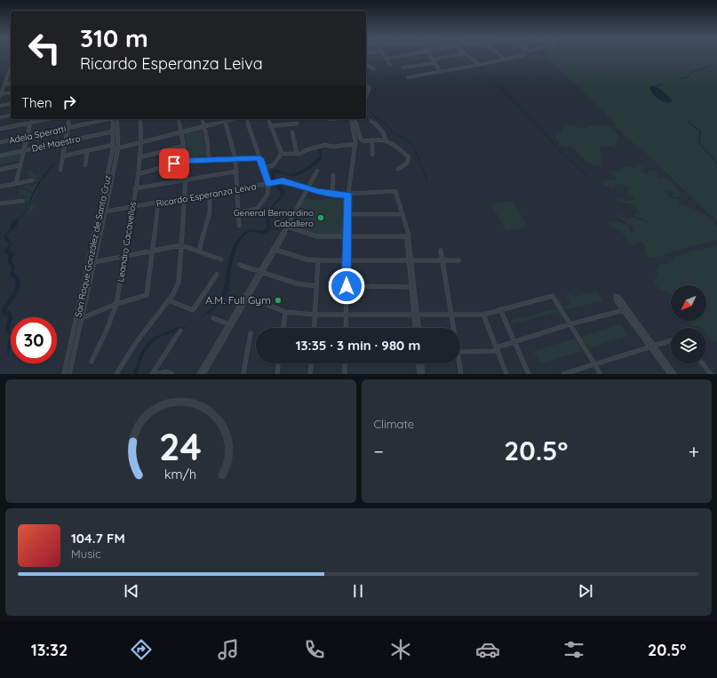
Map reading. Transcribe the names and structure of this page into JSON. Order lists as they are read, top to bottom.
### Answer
{
  "streets": {
    "street": [
      "Adela Speratti",
      "Del Maestro",
      "Ricardo Esperanza Leiva",
      "Leandro Cacavellos",
      "San Roque González de Santa Cruz"
    ]
  },
  "crossings": [
    ["Del Maestro", "San Roque González de Santa Cruz"],
    ["Ricardo Esperanza Leiva", "Leandro Cacavellos"],
    ["Ricardo Esperanza Leiva", "San Roque González de Santa Cruz"]
  ],
  "places": ["General Bernardino Caballero", "A.M. Full Gym"],
  "north": "bottom left",
  "page": {
    "turn": ["310 m", "Ricardo Esperanza Leiva"],
    "then": "Then",
    "limit": "30",
    "trip": "13:35 · 3 min · 980 m",
    "tile": "Climate",
    "heat": ["−", "20.5°", "+"],
    "song": ["104.7 FM", "Music"],
    "tabs": ["13:32", "20.5°"],
    "gauge": ["24", "km/h"]
  }
}
